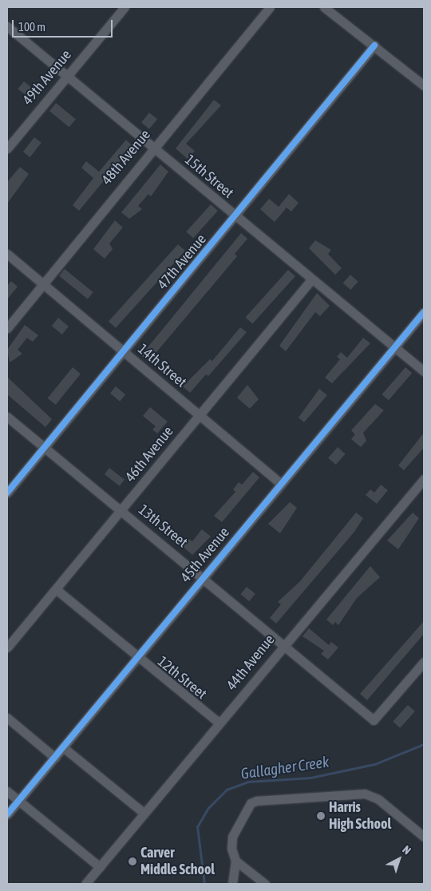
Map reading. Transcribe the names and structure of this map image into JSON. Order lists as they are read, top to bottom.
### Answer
{
  "streets": {
    "street": [
      "49th Avenue",
      "48th Avenue",
      "15th Street",
      "47th Avenue",
      "14th Street",
      "46th Avenue",
      "13th Street",
      "45th Avenue",
      "44th Avenue",
      "12th Street"
    ]
  },
  "crossings": [
    ["49th Avenue", "15th Street"],
    ["48th Avenue", "15th Street"],
    ["48th Avenue", "14th Street"],
    ["15th Street", "47th Avenue"],
    ["15th Street", "46th Avenue"],
    ["15th Street", "45th Avenue"],
    ["47th Avenue", "14th Street"],
    ["47th Avenue", "13th Street"],
    ["14th Street", "46th Avenue"],
    ["14th Street", "45th Avenue"],
    ["46th Avenue", "13th Street"],
    ["46th Avenue", "12th Street"],
    ["13th Street", "45th Avenue"],
    ["13th Street", "44th Avenue"],
    ["45th Avenue", "12th Street"],
    ["44th Avenue", "12th Street"]
  ],
  "water": ["Gallagher Creek"],
  "places": ["Harris High School", "Carver Middle School"],
  "scale_bar": "100 m",
  "north": "top right"
}
